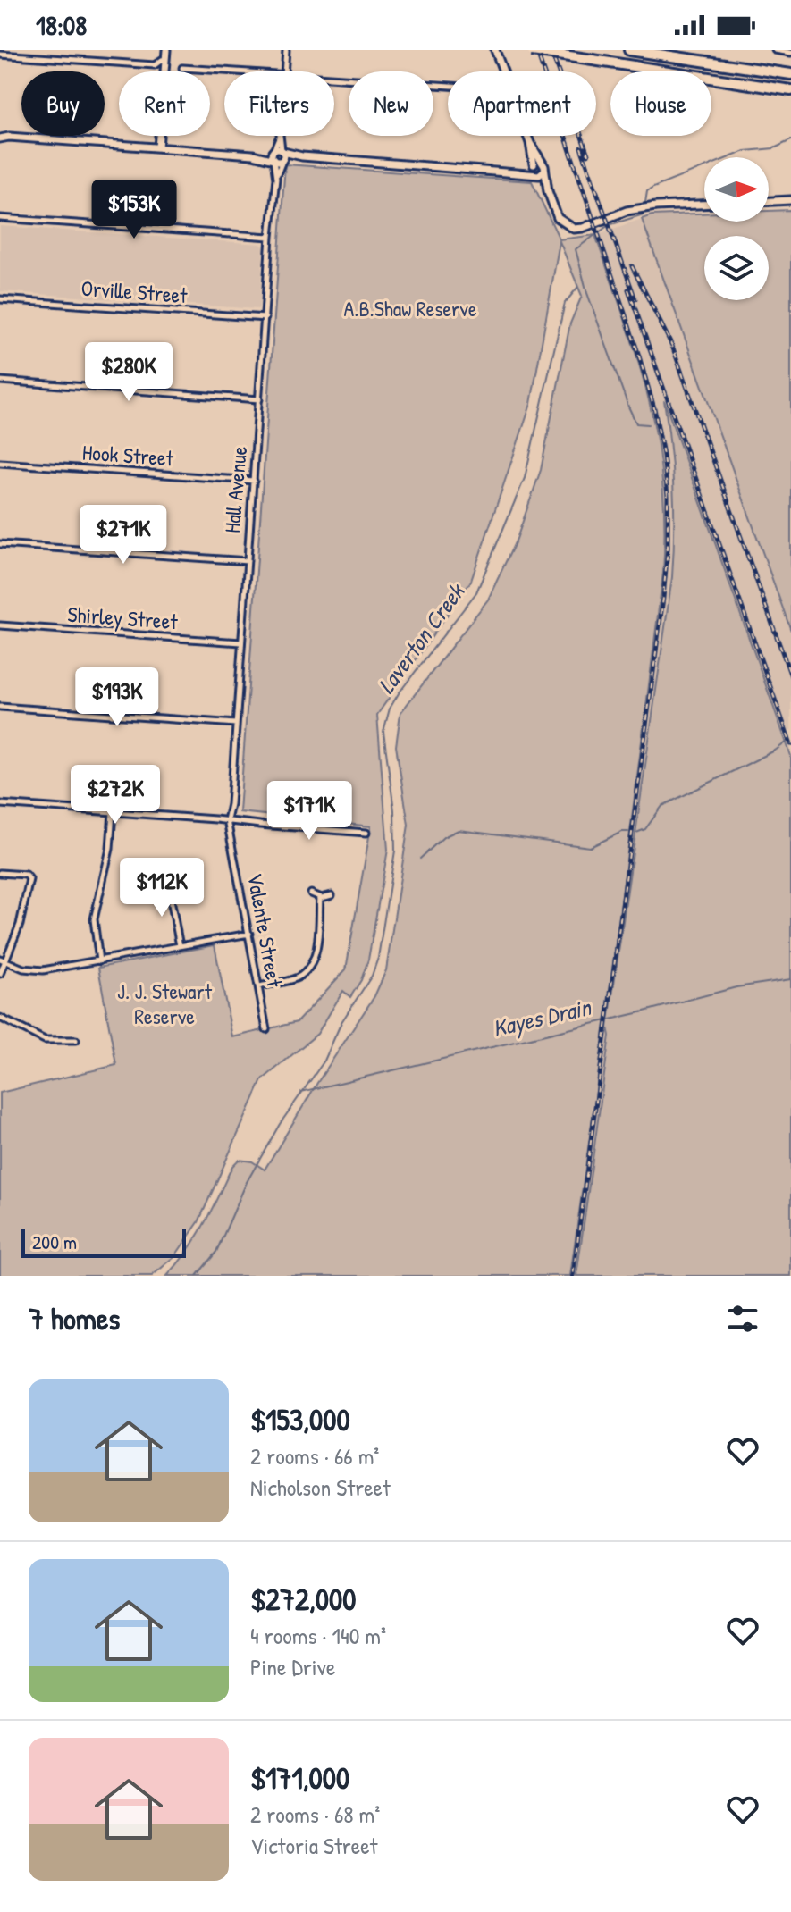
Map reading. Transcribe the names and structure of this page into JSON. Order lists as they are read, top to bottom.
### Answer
{
  "streets": {
    "street": [
      "Orville Street",
      "Hook Street",
      "Hall Avenue",
      "Shirley Street",
      "Valente Street"
    ]
  },
  "crossings": [
    ["Orville Street", "Hall Avenue"],
    ["Hook Street", "Hall Avenue"],
    ["Hall Avenue", "Shirley Street"],
    ["Hall Avenue", "Valente Street"]
  ],
  "water": ["Laverton Creek", "Kayes Drain"],
  "parks": ["A.B.Shaw Reserve", "J. J. Stewart Reserve"],
  "scale_bar": "200 m",
  "north": "right",
  "page": {
    "status": "18:08",
    "chip": [
      "Buy",
      "Rent",
      "Filters",
      "New",
      "Apartment",
      "House"
    ],
    "price": [
      "$153K",
      "$280K",
      "$271K",
      "$193K",
      "$272K",
      "$171K",
      "$112K"
    ],
    "scale": "200 m",
    "heading": "7 homes",
    "list": [
      {
        "name": "$153,000",
        "note": "2 rooms · 66 m² · Nicholson Street"
      },
      {
        "name": "$272,000",
        "note": "4 rooms · 140 m² · Pine Drive"
      },
      {
        "name": "$171,000",
        "note": "2 rooms · 68 m² · Victoria Street"
      }
    ]
  }
}
